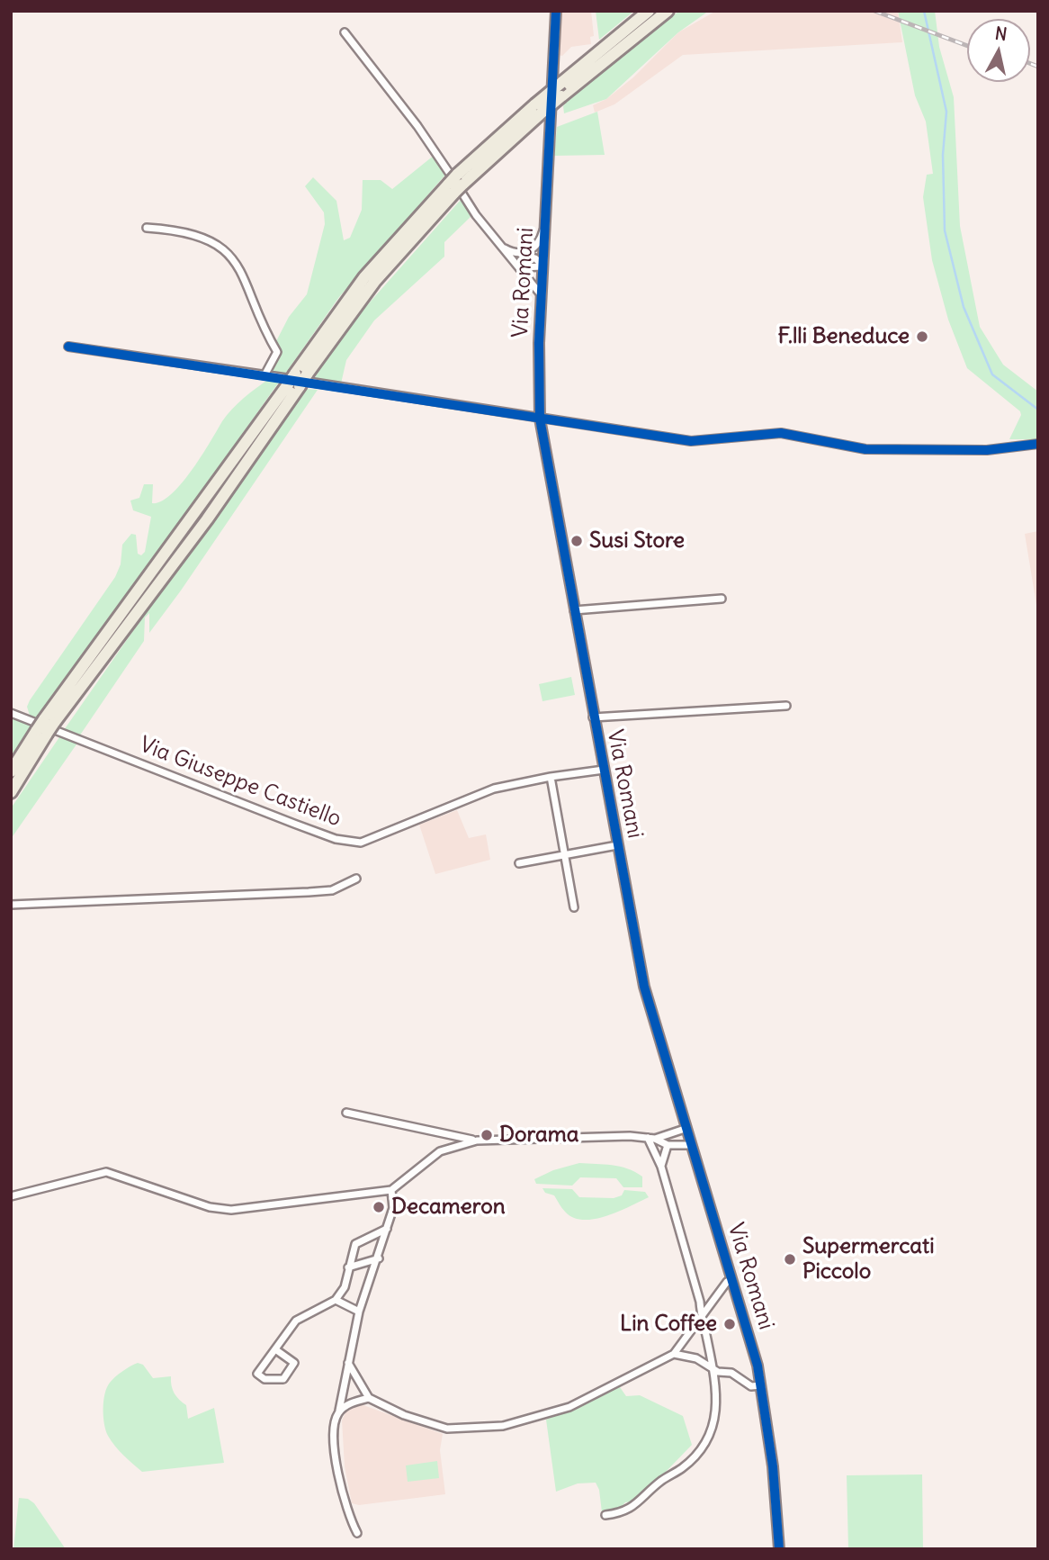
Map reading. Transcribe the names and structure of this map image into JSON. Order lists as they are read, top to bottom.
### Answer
{
  "streets": {
    "street": ["Via Romani", "Via Giuseppe Castiello"]
  },
  "crossings": [
    ["Via Romani", "Via Giuseppe Castiello"]
  ],
  "places": [
    "F.lli Beneduce",
    "Susi Store",
    "Dorama",
    "Decameron",
    "Supermercati Piccolo",
    "Lin Coffee"
  ],
  "north": "top"
}
